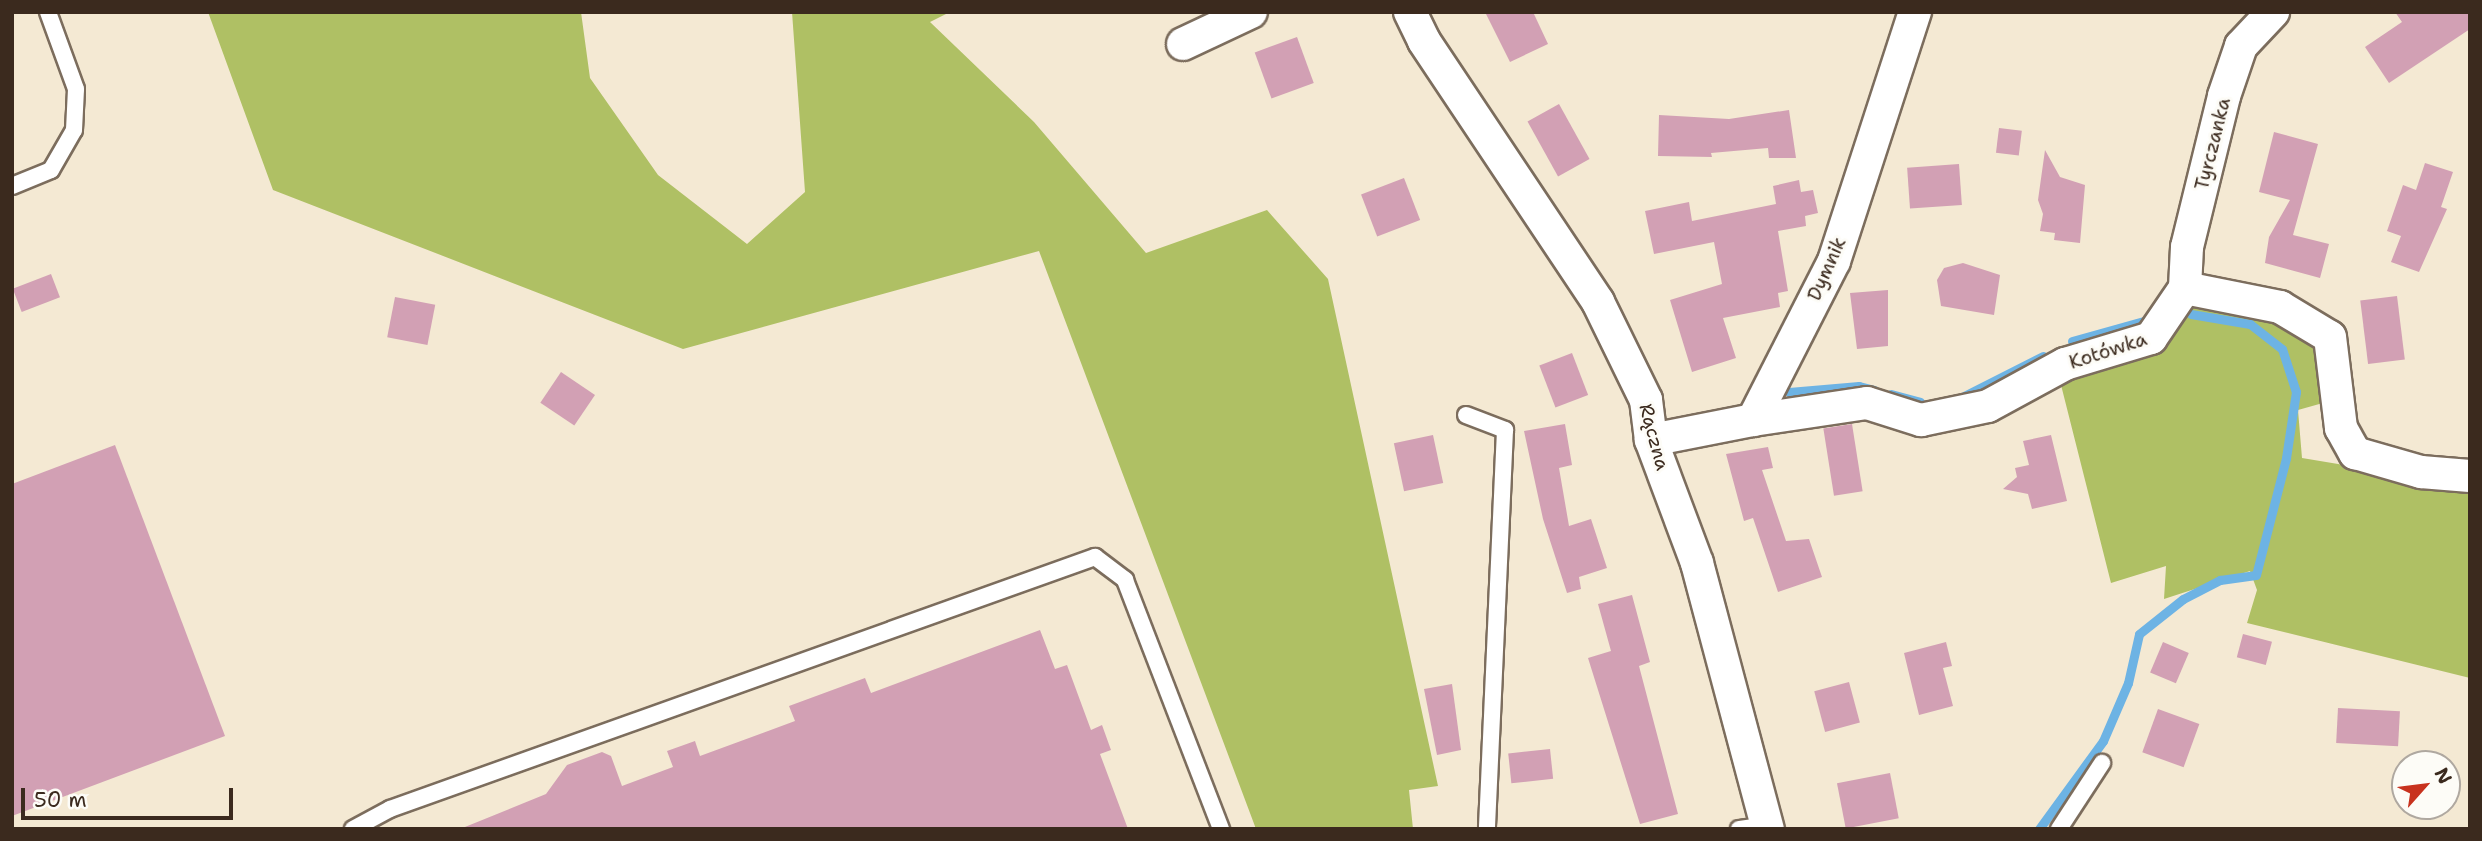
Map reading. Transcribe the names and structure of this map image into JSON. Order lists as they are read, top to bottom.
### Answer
{
  "streets": {
    "street": [
      "Tyrczanka",
      "Dymnik",
      "Kotówka",
      "Rączna"
    ]
  },
  "crossings": [
    ["Tyrczanka", "Kotówka"],
    ["Dymnik", "Kotówka"]
  ],
  "scale_bar": "50 m",
  "north": "top right"
}
